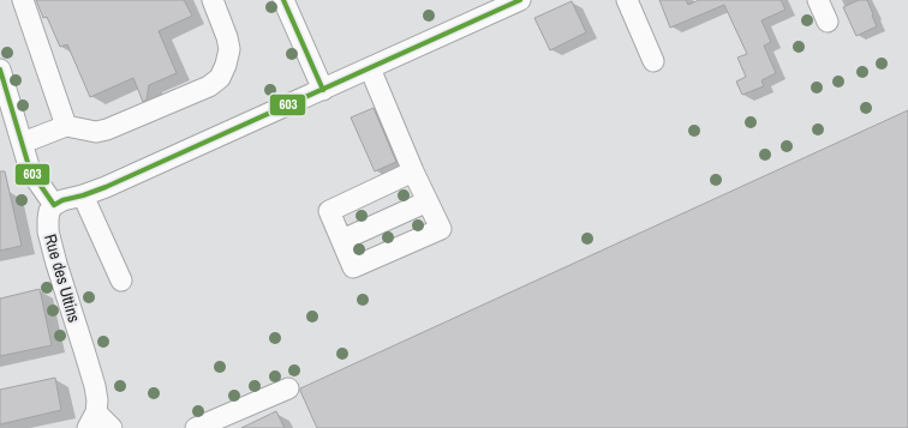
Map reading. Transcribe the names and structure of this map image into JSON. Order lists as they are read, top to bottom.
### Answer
{
  "streets": {
    "street": ["Rue des Uttins"]
  },
  "lines": ["transit line 603"]
}
